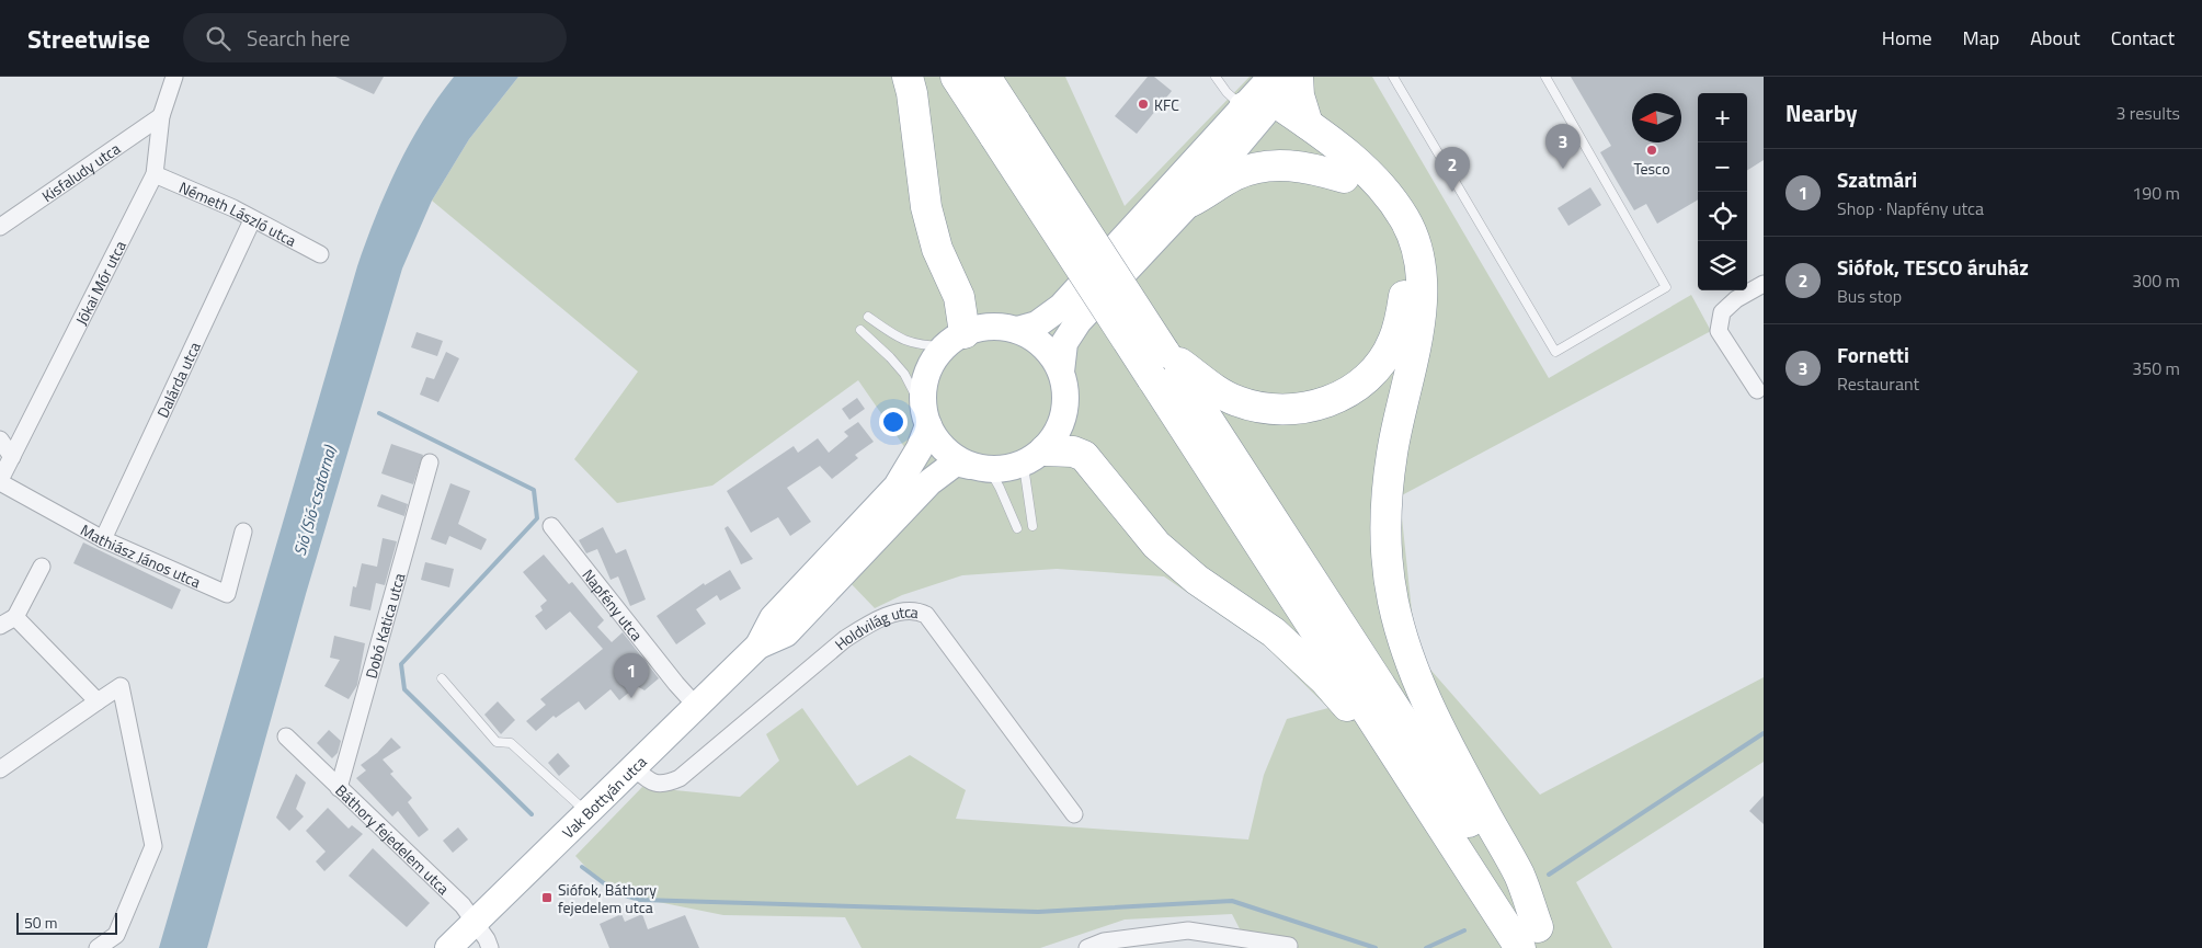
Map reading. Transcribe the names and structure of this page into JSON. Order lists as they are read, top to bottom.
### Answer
{
  "streets": {
    "main road": ["Vak Bottyán utca"],
    "street": [
      "Kisfaludy utca",
      "Németh László utca",
      "Jókai Mór utca",
      "Dalárda utca",
      "Mathiász János utca",
      "Napfény utca",
      "Dobó Katica utca",
      "Holdvilág utca",
      "Báthory fejedelem utca"
    ]
  },
  "crossings": [
    ["Kisfaludy utca", "Jókai Mór utca"],
    ["Németh László utca", "Jókai Mór utca"],
    ["Németh László utca", "Dalárda utca"],
    ["Jókai Mór utca", "Mathiász János utca"],
    ["Dalárda utca", "Mathiász János utca"],
    ["Napfény utca", "Vak Bottyán utca"],
    ["Dobó Katica utca", "Báthory fejedelem utca"],
    ["Holdvilág utca", "Vak Bottyán utca"],
    ["Vak Bottyán utca", "Báthory fejedelem utca"]
  ],
  "water": ["Sió (Sió-csatorna)"],
  "places": {
    "other": ["KFC", "Tesco"],
    "transit": ["Siófok, Báthory fejedelem utca"]
  },
  "scale_bar": "50 m",
  "north": "left",
  "page": {
    "header": "Streetwise",
    "search": "Search here",
    "nav": [
      "Home",
      "Map",
      "About",
      "Contact"
    ],
    "heading": ["Nearby", "3 results"],
    "map_buttons": ["+", "−"],
    "pins": ["3", "2", "1"],
    "list": [
      {
        "mark": "1",
        "name": "Szatmári",
        "note": "Shop · Napfény utca",
        "value": "190 m"
      },
      {
        "mark": "2",
        "name": "Siófok, TESCO áruház",
        "note": "Bus stop",
        "value": "300 m"
      },
      {
        "mark": "3",
        "name": "Fornetti",
        "note": "Restaurant",
        "value": "350 m"
      }
    ],
    "scale": "50 m"
  }
}
